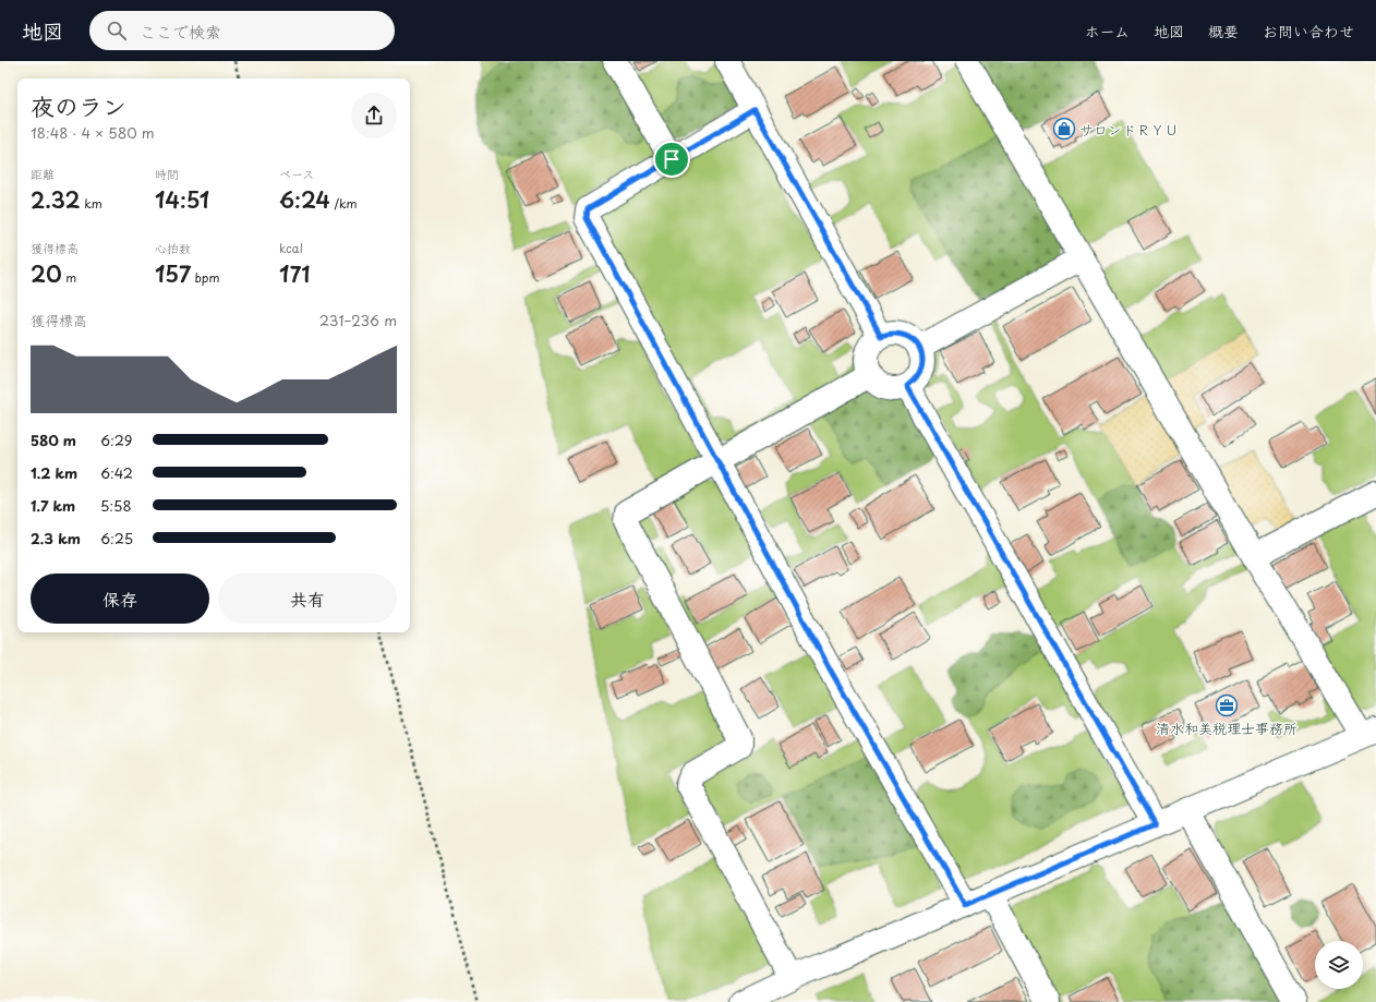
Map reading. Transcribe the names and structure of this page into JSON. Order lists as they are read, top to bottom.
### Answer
{
  "places": {
    "shop": ["サロンドＲＹＵ"],
    "office": ["清水和美税理士事務所"]
  },
  "page": {
    "header": "地図",
    "search": "ここで検索",
    "nav": [
      "ホーム",
      "地図",
      "概要",
      "お問い合わせ"
    ],
    "heading": ["夜のラン", "18:48 · 4 × 580 m"],
    "stats": [
      ["距離", "2.32 km"],
      ["時間", "14:51"],
      ["ペース", "6:24 /km"],
      ["獲得標高", "20 m"],
      ["心拍数", "157 bpm"],
      ["kcal", "171"]
    ],
    "chart": ["獲得標高", "231–236 m"],
    "list": [
      {
        "name": "580 m",
        "note": "6:29"
      },
      {
        "name": "1.2 km",
        "note": "6:42"
      },
      {
        "name": "1.7 km",
        "note": "5:58"
      },
      {
        "name": "2.3 km",
        "note": "6:25"
      }
    ],
    "buttons": ["保存", "共有"]
  }
}
